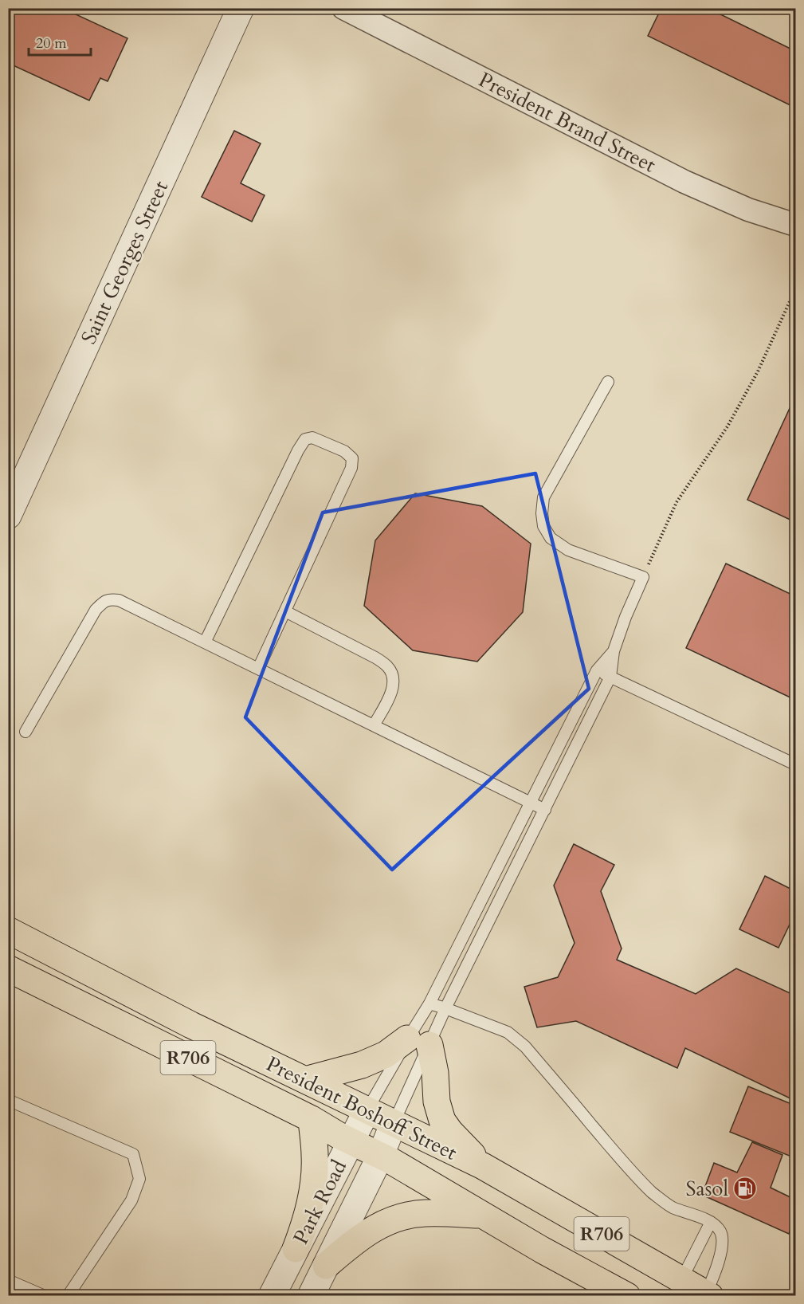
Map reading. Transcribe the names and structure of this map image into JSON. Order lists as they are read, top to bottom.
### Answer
{
  "streets": {
    "main road": ["R706", "President Boshoff Street"],
    "street": ["President Brand Street", "Saint Georges Street", "Park Road"]
  },
  "crossings": [
    ["President Boshoff Street", "Park Road"]
  ],
  "places": {
    "fuel station": ["Sasol"]
  },
  "scale_bar": "20 m"
}
